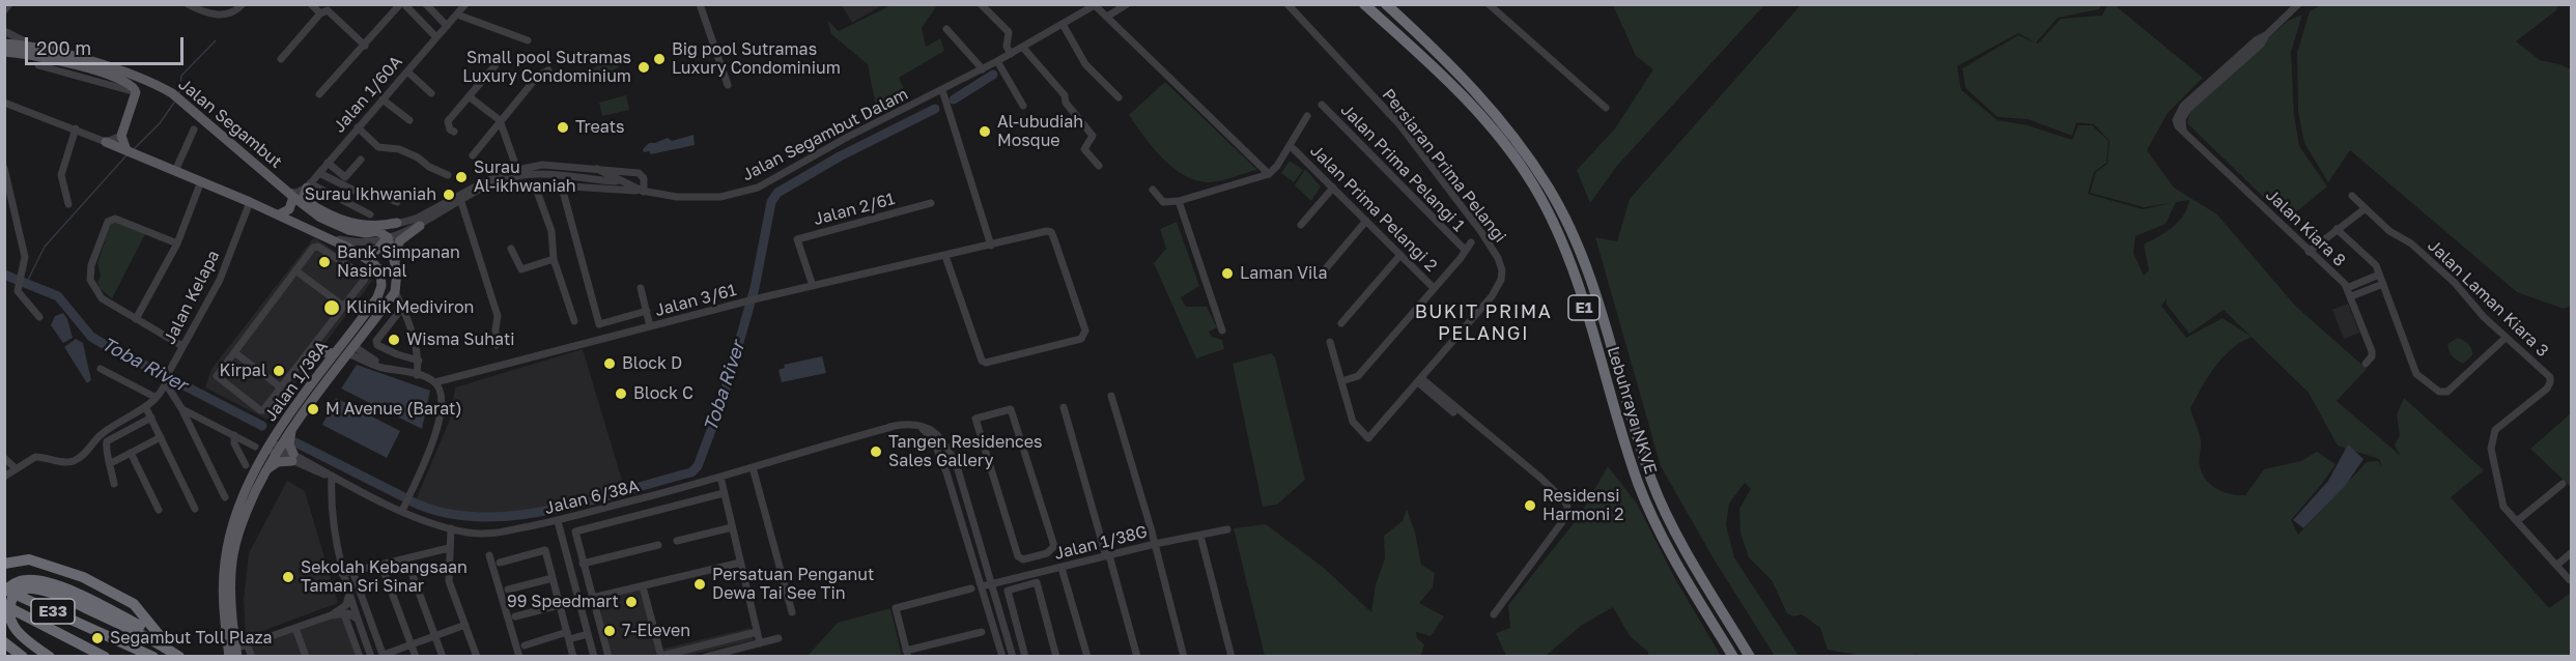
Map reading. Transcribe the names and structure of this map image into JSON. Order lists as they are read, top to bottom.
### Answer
{
  "streets": {
    "highway": ["E1", "Lebuhraya NKVE", "E33"],
    "main road": ["Jalan Segambut", "Jalan 1/38A"],
    "street": [
      "Jalan 1/60A",
      "Jalan Segambut Dalam",
      "Persiaran Prima Pelangi",
      "Jalan Prima Pelangi 1",
      "Jalan Prima Pelangi 2",
      "Jalan 2/61",
      "Jalan Kiara 8",
      "Jalan Kelapa",
      "Jalan Laman Kiara 3",
      "Jalan 3/61",
      "Jalan 6/38A",
      "Jalan 1/38G"
    ]
  },
  "crossings": [
    ["Jalan Segambut", "Jalan Segambut Dalam"],
    ["Persiaran Prima Pelangi", "Jalan Prima Pelangi 1"],
    ["Jalan Prima Pelangi 1", "Jalan Prima Pelangi 2"],
    ["Jalan 2/61", "Jalan 3/61"],
    ["Jalan 1/38A", "Jalan 6/38A"]
  ],
  "districts": ["BUKIT PRIMA PELANGI"],
  "water": ["Toba River"],
  "places": [
    "Big pool Sutramas Luxury Condominium",
    "Small pool Sutramas Luxury Condominium",
    "Treats",
    "Al-ubudiah Mosque",
    "Surau Al-ikhwaniah",
    "Surau Ikhwaniah",
    "Bank Simpanan Nasional",
    "Laman Vila",
    "Klinik Mediviron",
    "Wisma Suhati",
    "Block D",
    "Kirpal",
    "Block C",
    "M Avenue (Barat)",
    "Tangen Residences Sales Gallery",
    "Residensi Harmoni 2",
    "Sekolah Kebangsaan Taman Sri Sinar",
    "Persatuan Penganut Dewa Tai See Tin",
    "99 Speedmart",
    "7-Eleven",
    "Segambut Toll Plaza"
  ],
  "scale_bar": "200 m"
}
